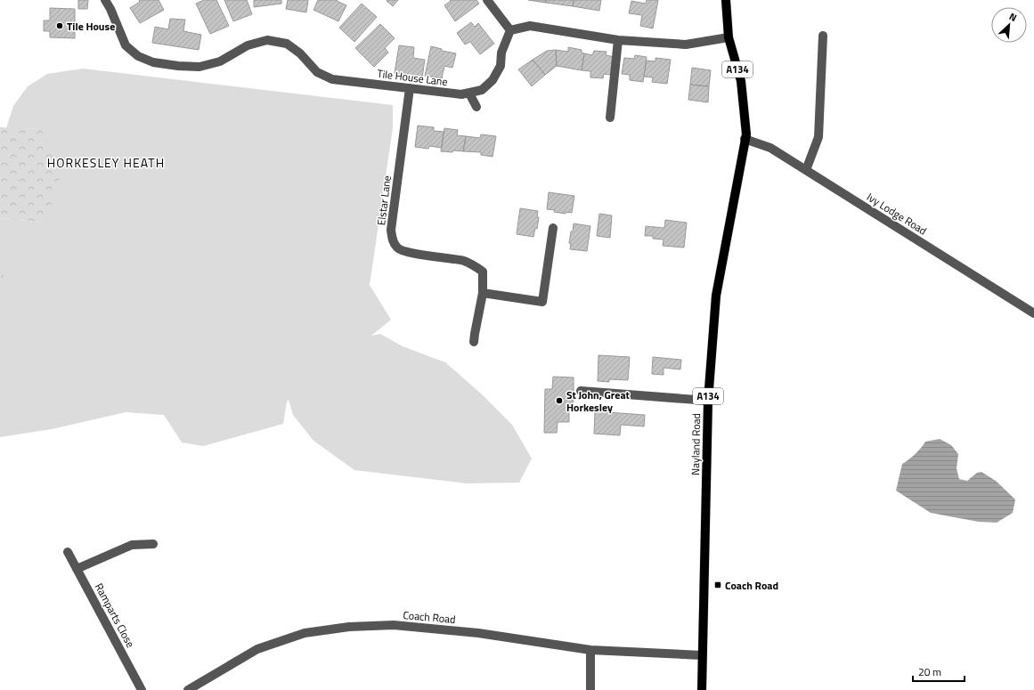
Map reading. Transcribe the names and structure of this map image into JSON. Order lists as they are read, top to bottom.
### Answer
{
  "streets": {
    "main road": ["A134", "Nayland Road"],
    "street": [
      "Tile House Lane",
      "Elstar Lane",
      "Ivy Lodge Road",
      "Ramparts Close",
      "Coach Road"
    ]
  },
  "crossings": [
    ["A134", "Ivy Lodge Road"],
    ["A134", "Nayland Road"],
    ["Tile House Lane", "Elstar Lane"],
    ["Ivy Lodge Road", "Nayland Road"],
    ["Nayland Road", "Coach Road"]
  ],
  "districts": ["HORKESLEY HEATH"],
  "places": {
    "other": ["Tile House", "St John, Great Horkesley"],
    "transit": ["Coach Road"]
  },
  "scale_bar": "20 m",
  "north": "top right"
}
